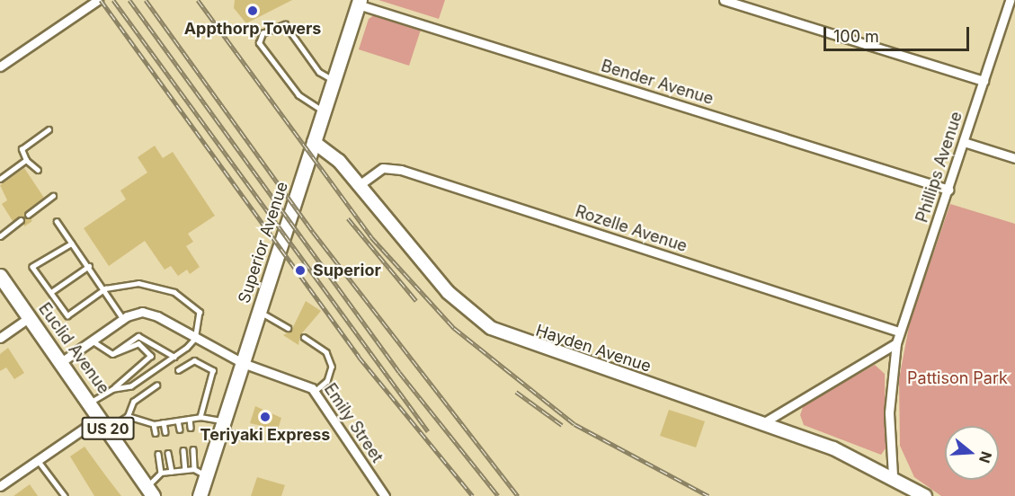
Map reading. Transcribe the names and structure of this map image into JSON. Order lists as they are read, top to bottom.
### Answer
{
  "streets": {
    "main road": ["Superior Avenue", "Euclid Avenue", "US 20"],
    "street": [
      "Bender Avenue",
      "Phillips Avenue",
      "Rozelle Avenue",
      "Hayden Avenue",
      "Emily Street"
    ]
  },
  "crossings": [
    ["Bender Avenue", "Phillips Avenue"],
    ["Bender Avenue", "Superior Avenue"],
    ["Phillips Avenue", "Rozelle Avenue"],
    ["Phillips Avenue", "Hayden Avenue"],
    ["Rozelle Avenue", "Hayden Avenue"],
    ["Superior Avenue", "Hayden Avenue"],
    ["Superior Avenue", "Emily Street"]
  ],
  "parks": ["Pattison Park"],
  "places": ["Appthorp Towers", "Superior", "Teriyaki Express"],
  "scale_bar": "100 m",
  "north": "right"
}
